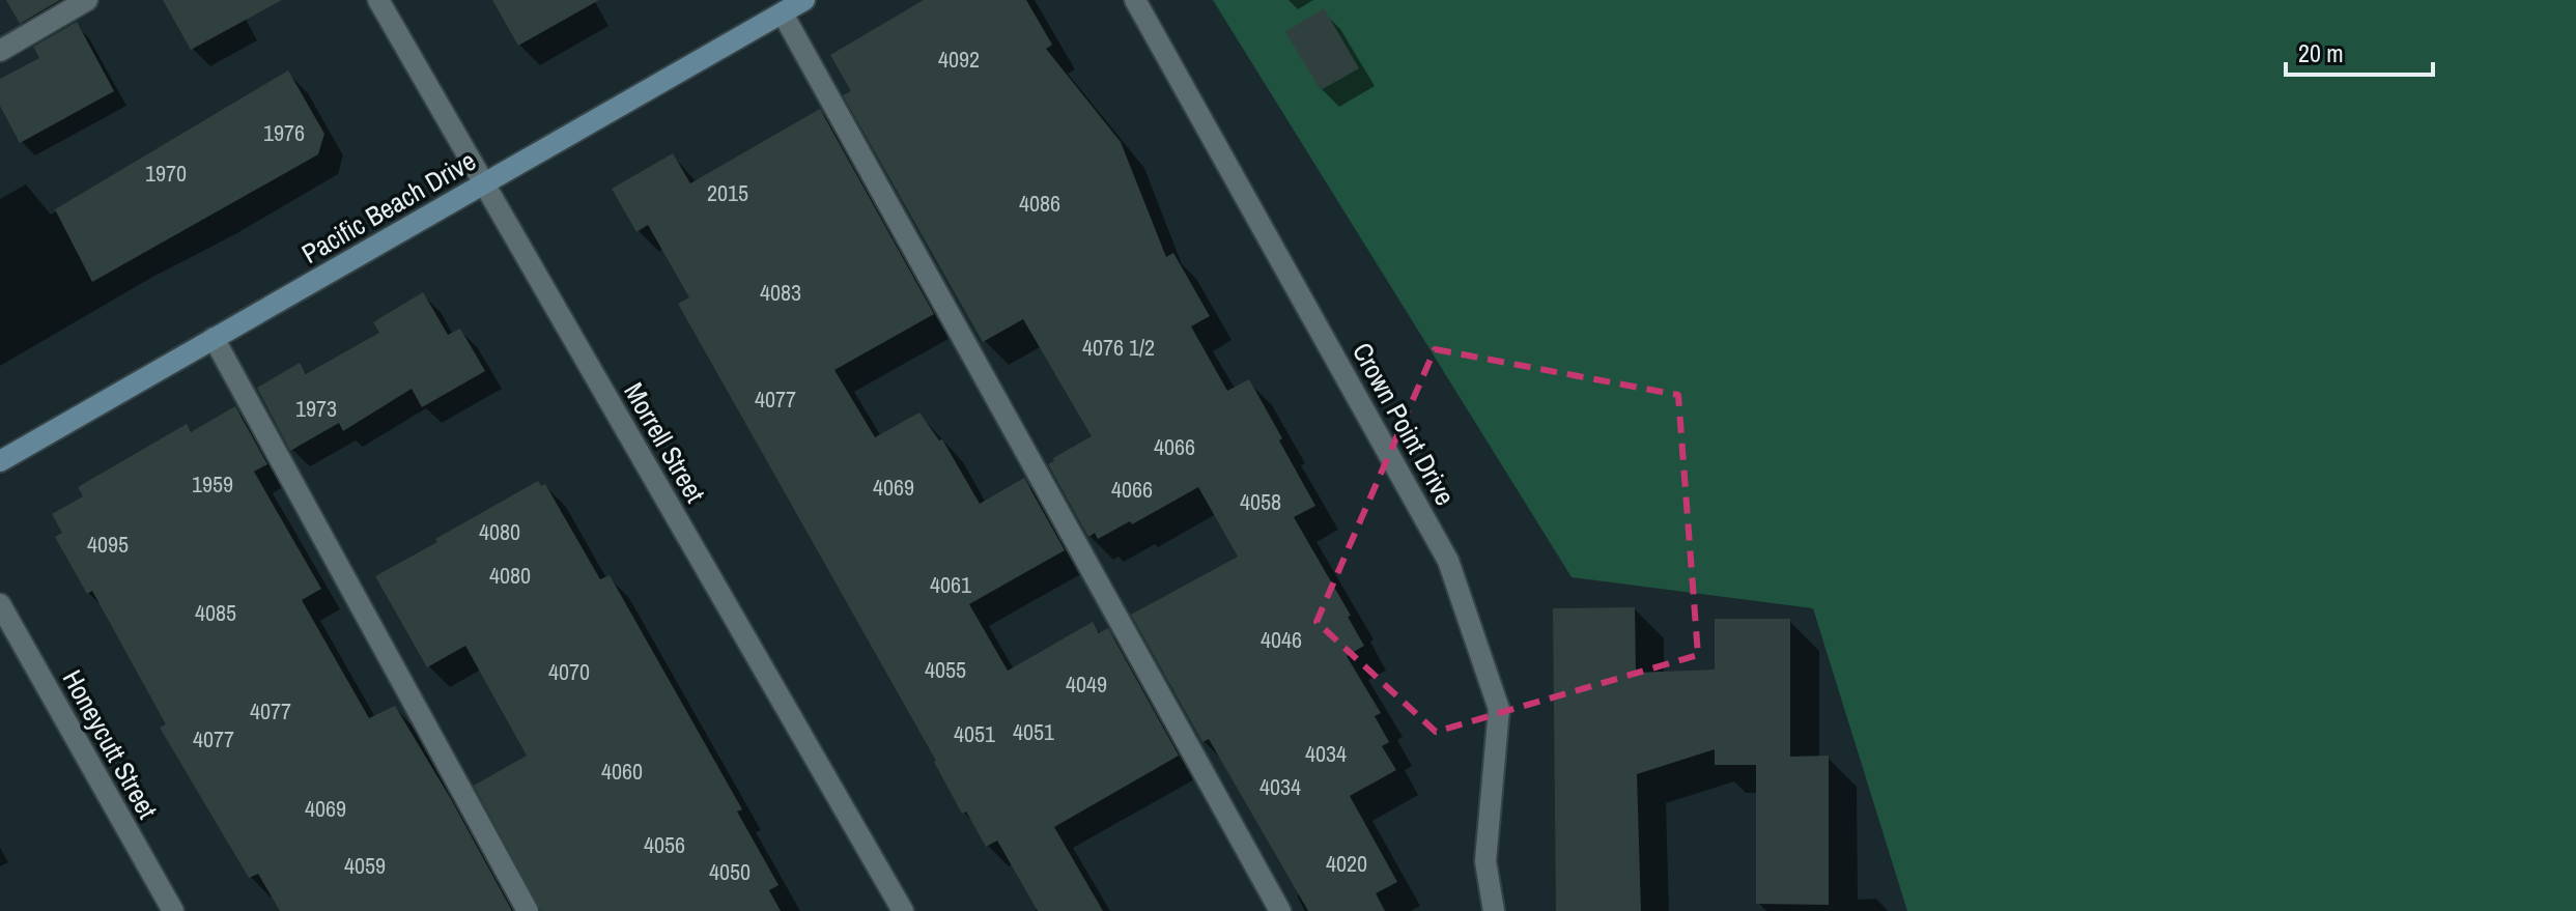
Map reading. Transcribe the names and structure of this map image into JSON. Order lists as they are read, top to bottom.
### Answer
{
  "streets": {
    "street": [
      "Pacific Beach Drive",
      "Crown Point Drive",
      "Morrell Street",
      "Honeycutt Street"
    ]
  },
  "crossings": [
    ["Pacific Beach Drive", "Morrell Street"]
  ],
  "house_numbers": [
    "4092",
    "1976",
    "1970",
    "2015",
    "4086",
    "4083",
    "4076 1/2",
    "4077",
    "1973",
    "4066",
    "1959",
    "4069",
    "4066",
    "4058",
    "4080",
    "4095",
    "4080",
    "4061",
    "4085",
    "4046",
    "4055",
    "4070",
    "4049",
    "4077",
    "4051",
    "4051",
    "4077",
    "4034",
    "4060",
    "4034",
    "4069",
    "4056",
    "4020",
    "4059",
    "4050"
  ],
  "scale_bar": "20 m"
}
